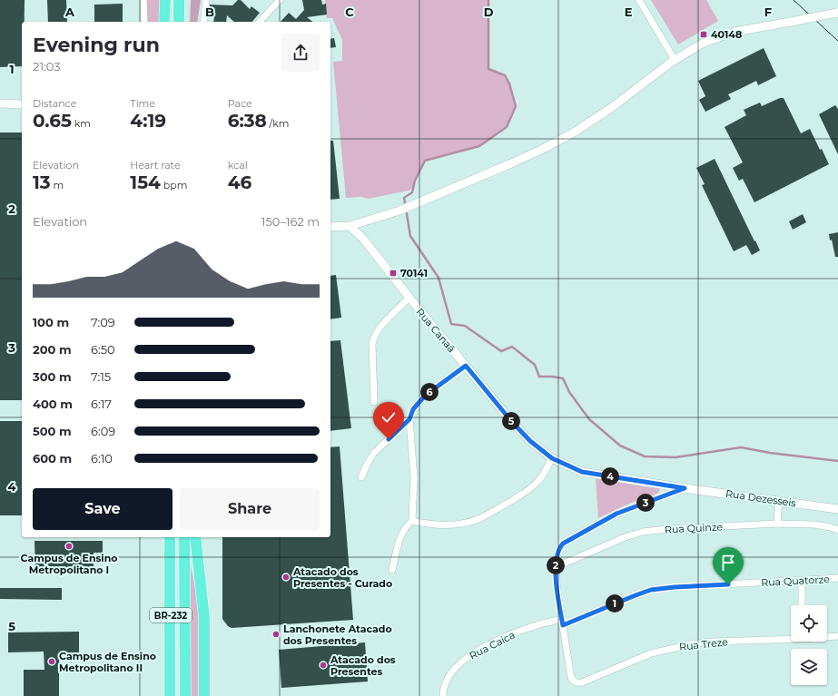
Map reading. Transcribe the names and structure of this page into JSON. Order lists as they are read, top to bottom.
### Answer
{
  "streets": {
    "highway": ["BR-232"],
    "street": [
      "Rua Canaã",
      "Rua Dezesseis",
      "Rua Quinze",
      "Rua Quatorze",
      "Rua Treze",
      "Rua Caica"
    ]
  },
  "crossings": [
    ["Rua Canaã", "Rua Dezesseis"],
    ["Rua Quatorze", "Rua Treze"],
    ["Rua Quatorze", "Rua Caica"],
    ["Rua Treze", "Rua Caica"]
  ],
  "places": {
    "transit": ["40148", "70141"],
    "other": [
      "Campus de Ensino Metropolitano I",
      "Atacado dos Presentes - Curado",
      "Lanchonete Atacado dos Presentes",
      "Campus de Ensino Metropolitano II",
      "Atacado dos Presentes"
    ]
  },
  "page": {
    "heading": ["Evening run", "21:03"],
    "stats": [
      ["Distance", "0.65 km"],
      ["Time", "4:19"],
      ["Pace", "6:38 /km"],
      ["Elevation", "13 m"],
      ["Heart rate", "154 bpm"],
      ["kcal", "46"]
    ],
    "chart": ["Elevation", "150–162 m"],
    "list": [
      {
        "name": "100 m",
        "note": "7:09"
      },
      {
        "name": "200 m",
        "note": "6:50"
      },
      {
        "name": "300 m",
        "note": "7:15"
      },
      {
        "name": "400 m",
        "note": "6:17"
      },
      {
        "name": "500 m",
        "note": "6:09"
      },
      {
        "name": "600 m",
        "note": "6:10"
      }
    ],
    "pins": [
      "6",
      "5",
      "4",
      "3",
      "2",
      "1"
    ],
    "buttons": ["Save", "Share"]
  },
  "grid": {
    "columns": [
      "A",
      "B",
      "C",
      "D",
      "E",
      "F"
    ],
    "rows": [
      "1",
      "2",
      "3",
      "4",
      "5"
    ]
  }
}
